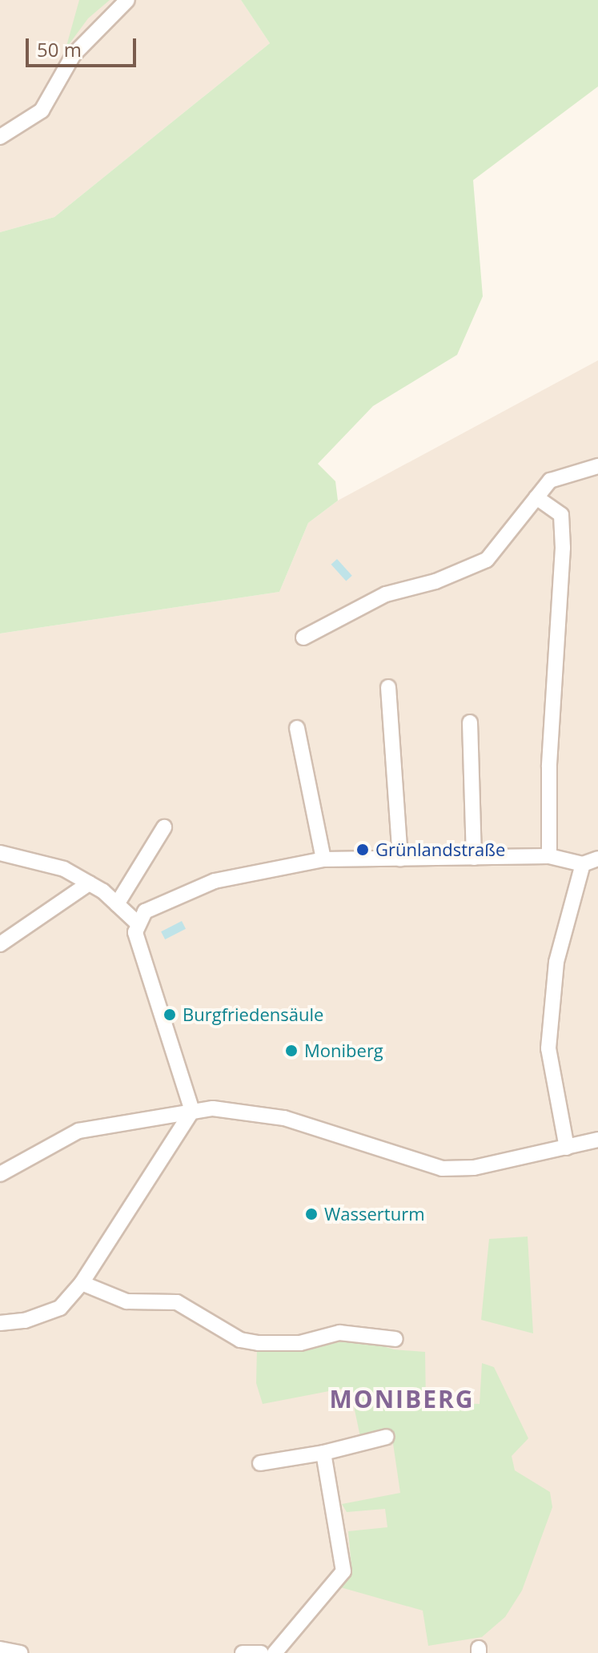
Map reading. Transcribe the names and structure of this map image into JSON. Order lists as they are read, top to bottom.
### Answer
{
  "districts": ["MONIBERG"],
  "places": [
    "Grünlandstraße",
    "Burgfriedensäule",
    "Moniberg",
    "Wasserturm"
  ],
  "scale_bar": "50 m"
}
